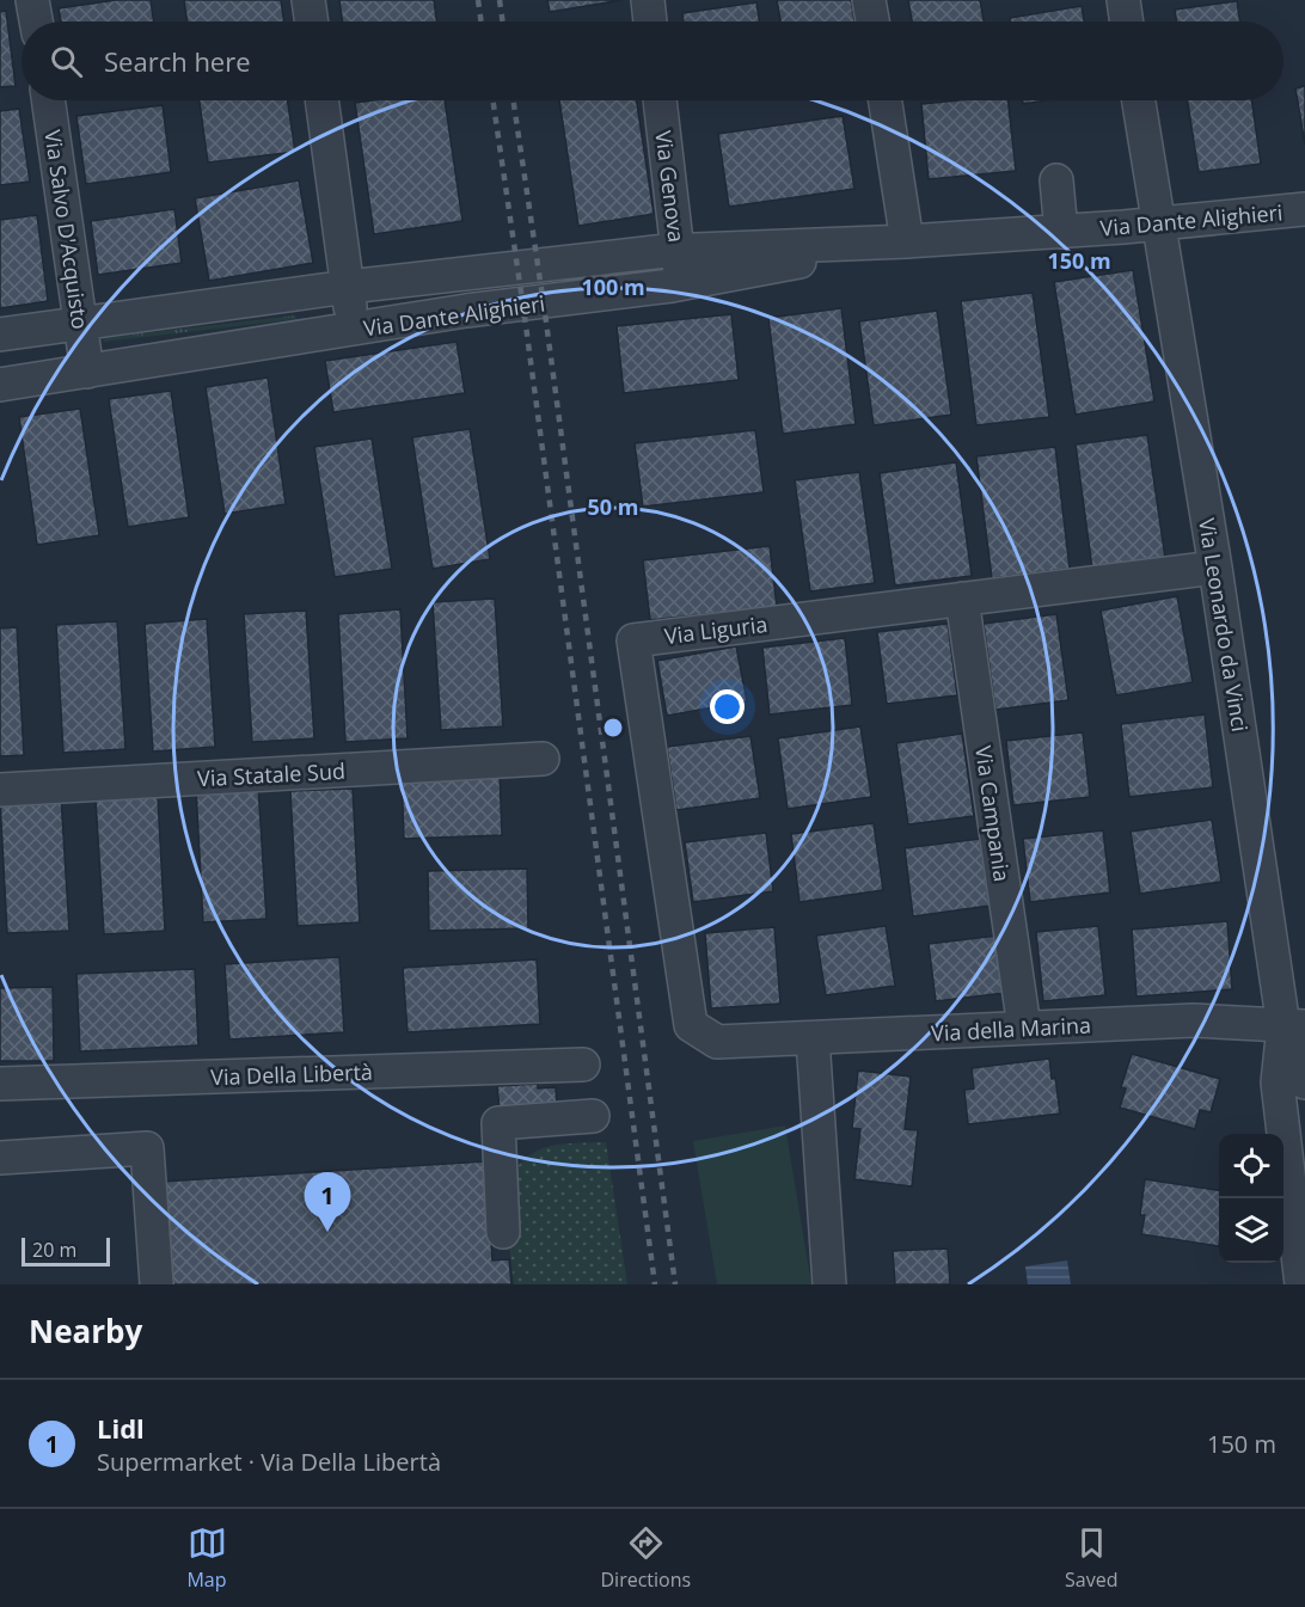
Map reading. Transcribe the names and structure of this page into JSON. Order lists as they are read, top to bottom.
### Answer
{
  "streets": {
    "street": [
      "Via Genova",
      "Via Dante Alighieri",
      "Via Salvo D'Acquisto",
      "Via Leonardo da Vinci",
      "Via Liguria",
      "Via Statale Sud",
      "Via Campania",
      "Via della Marina",
      "Via Della Libertà"
    ]
  },
  "crossings": [
    ["Via Genova", "Via Dante Alighieri"],
    ["Via Dante Alighieri", "Via Salvo D'Acquisto"],
    ["Via Dante Alighieri", "Via Leonardo da Vinci"],
    ["Via Leonardo da Vinci", "Via Liguria"],
    ["Via Leonardo da Vinci", "Via della Marina"],
    ["Via Liguria", "Via Campania"],
    ["Via Liguria", "Via della Marina"],
    ["Via Campania", "Via della Marina"]
  ],
  "scale_bar": "20 m",
  "page": {
    "search": "Search here",
    "pins": "1",
    "scale": "20 m",
    "heading": "Nearby",
    "list": [
      {
        "mark": "1",
        "name": "Lidl",
        "note": "Supermarket · Via Della Libertà",
        "value": "150 m"
      }
    ],
    "nav": ["Map", "Directions", "Saved"]
  },
  "rings": ["150 m", "100 m", "50 m"]
}
